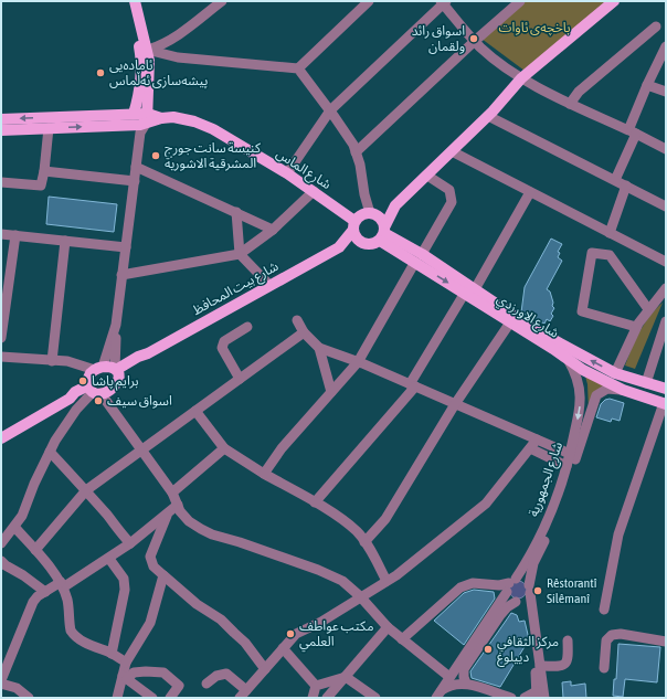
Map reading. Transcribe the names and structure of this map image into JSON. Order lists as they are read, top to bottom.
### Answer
{
  "streets": {
    "main road": ["شارع الماس", "شارع بيت المحافظ", "شارع الاورزدي"],
    "street": ["شارع الجمهورية"]
  },
  "crossings": [
    ["شارع الماس", "شارع بيت المحافظ"],
    ["شارع الماس", "شارع الاورزدي"],
    ["شارع بيت المحافظ", "شارع الاورزدي"],
    ["شارع الاورزدي", "شارع الجمهورية"]
  ],
  "parks": ["باخچەی ئاوات"],
  "places": [
    "اسواق رائد ولقمان",
    "ئامادەیی پیشەسازی ئەڵماس",
    "كنيسة سانت جورج المشرقية الاشورية",
    "برایم پاشا",
    "اسواق سيف",
    "Rêstorantî Silêmanî",
    "مكتب عواطف العلمي",
    "مركز الثقافي دييلوغ"
  ]
}
